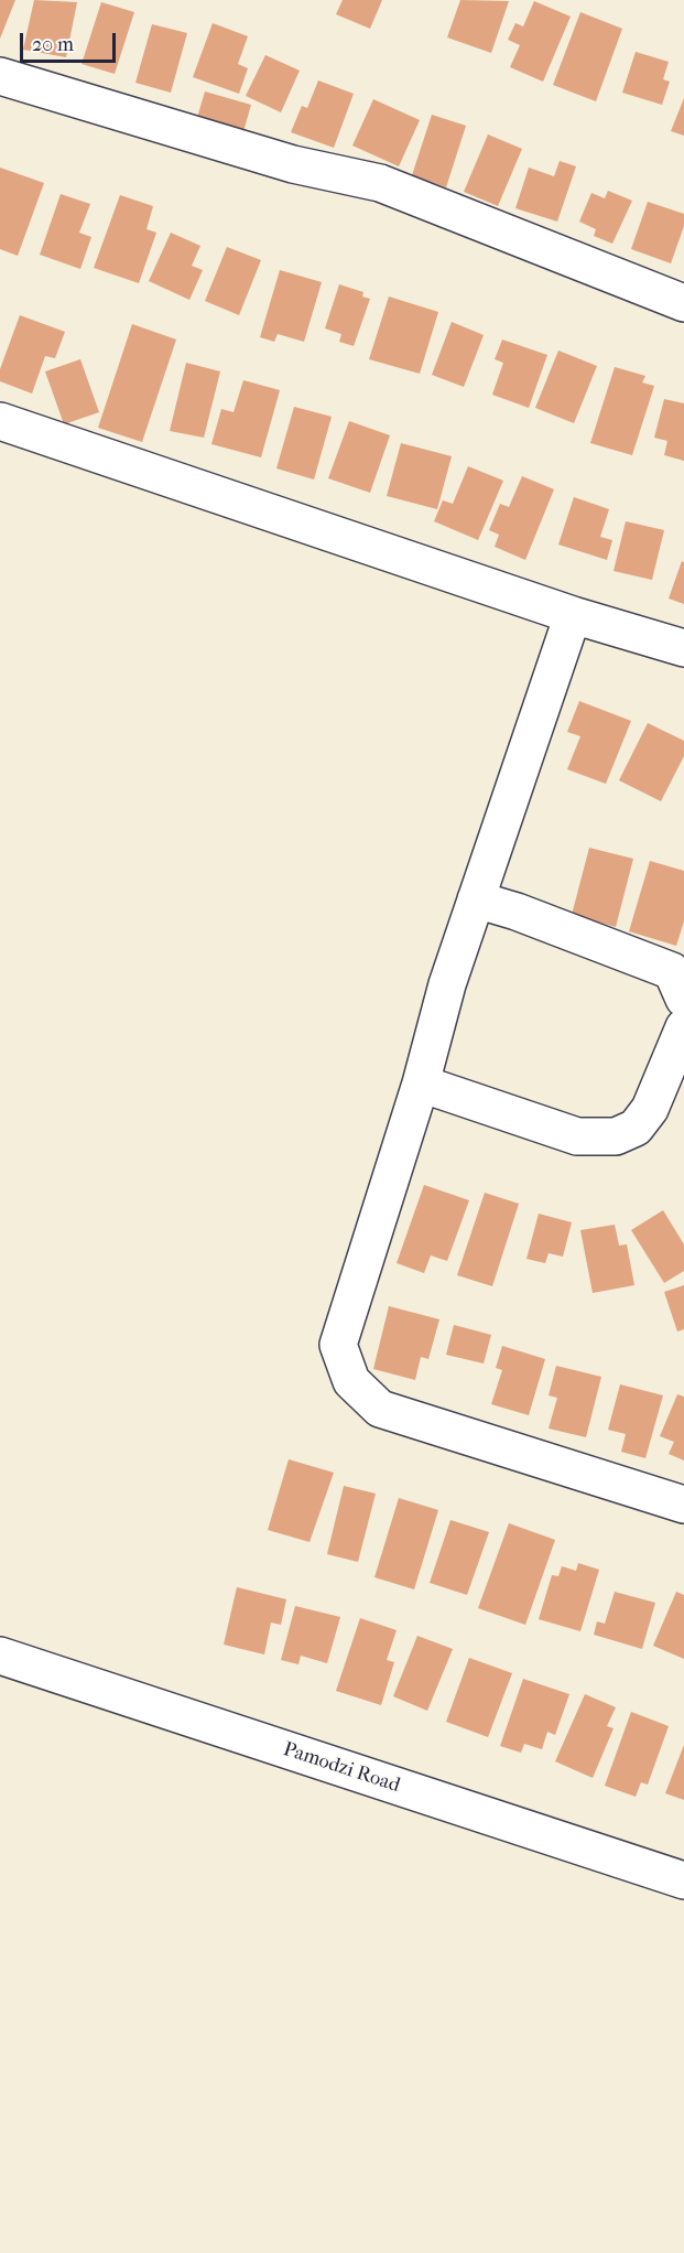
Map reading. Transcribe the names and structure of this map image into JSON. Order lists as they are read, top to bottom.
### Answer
{
  "streets": {
    "street": ["Pamodzi Road"]
  },
  "scale_bar": "20 m"
}
